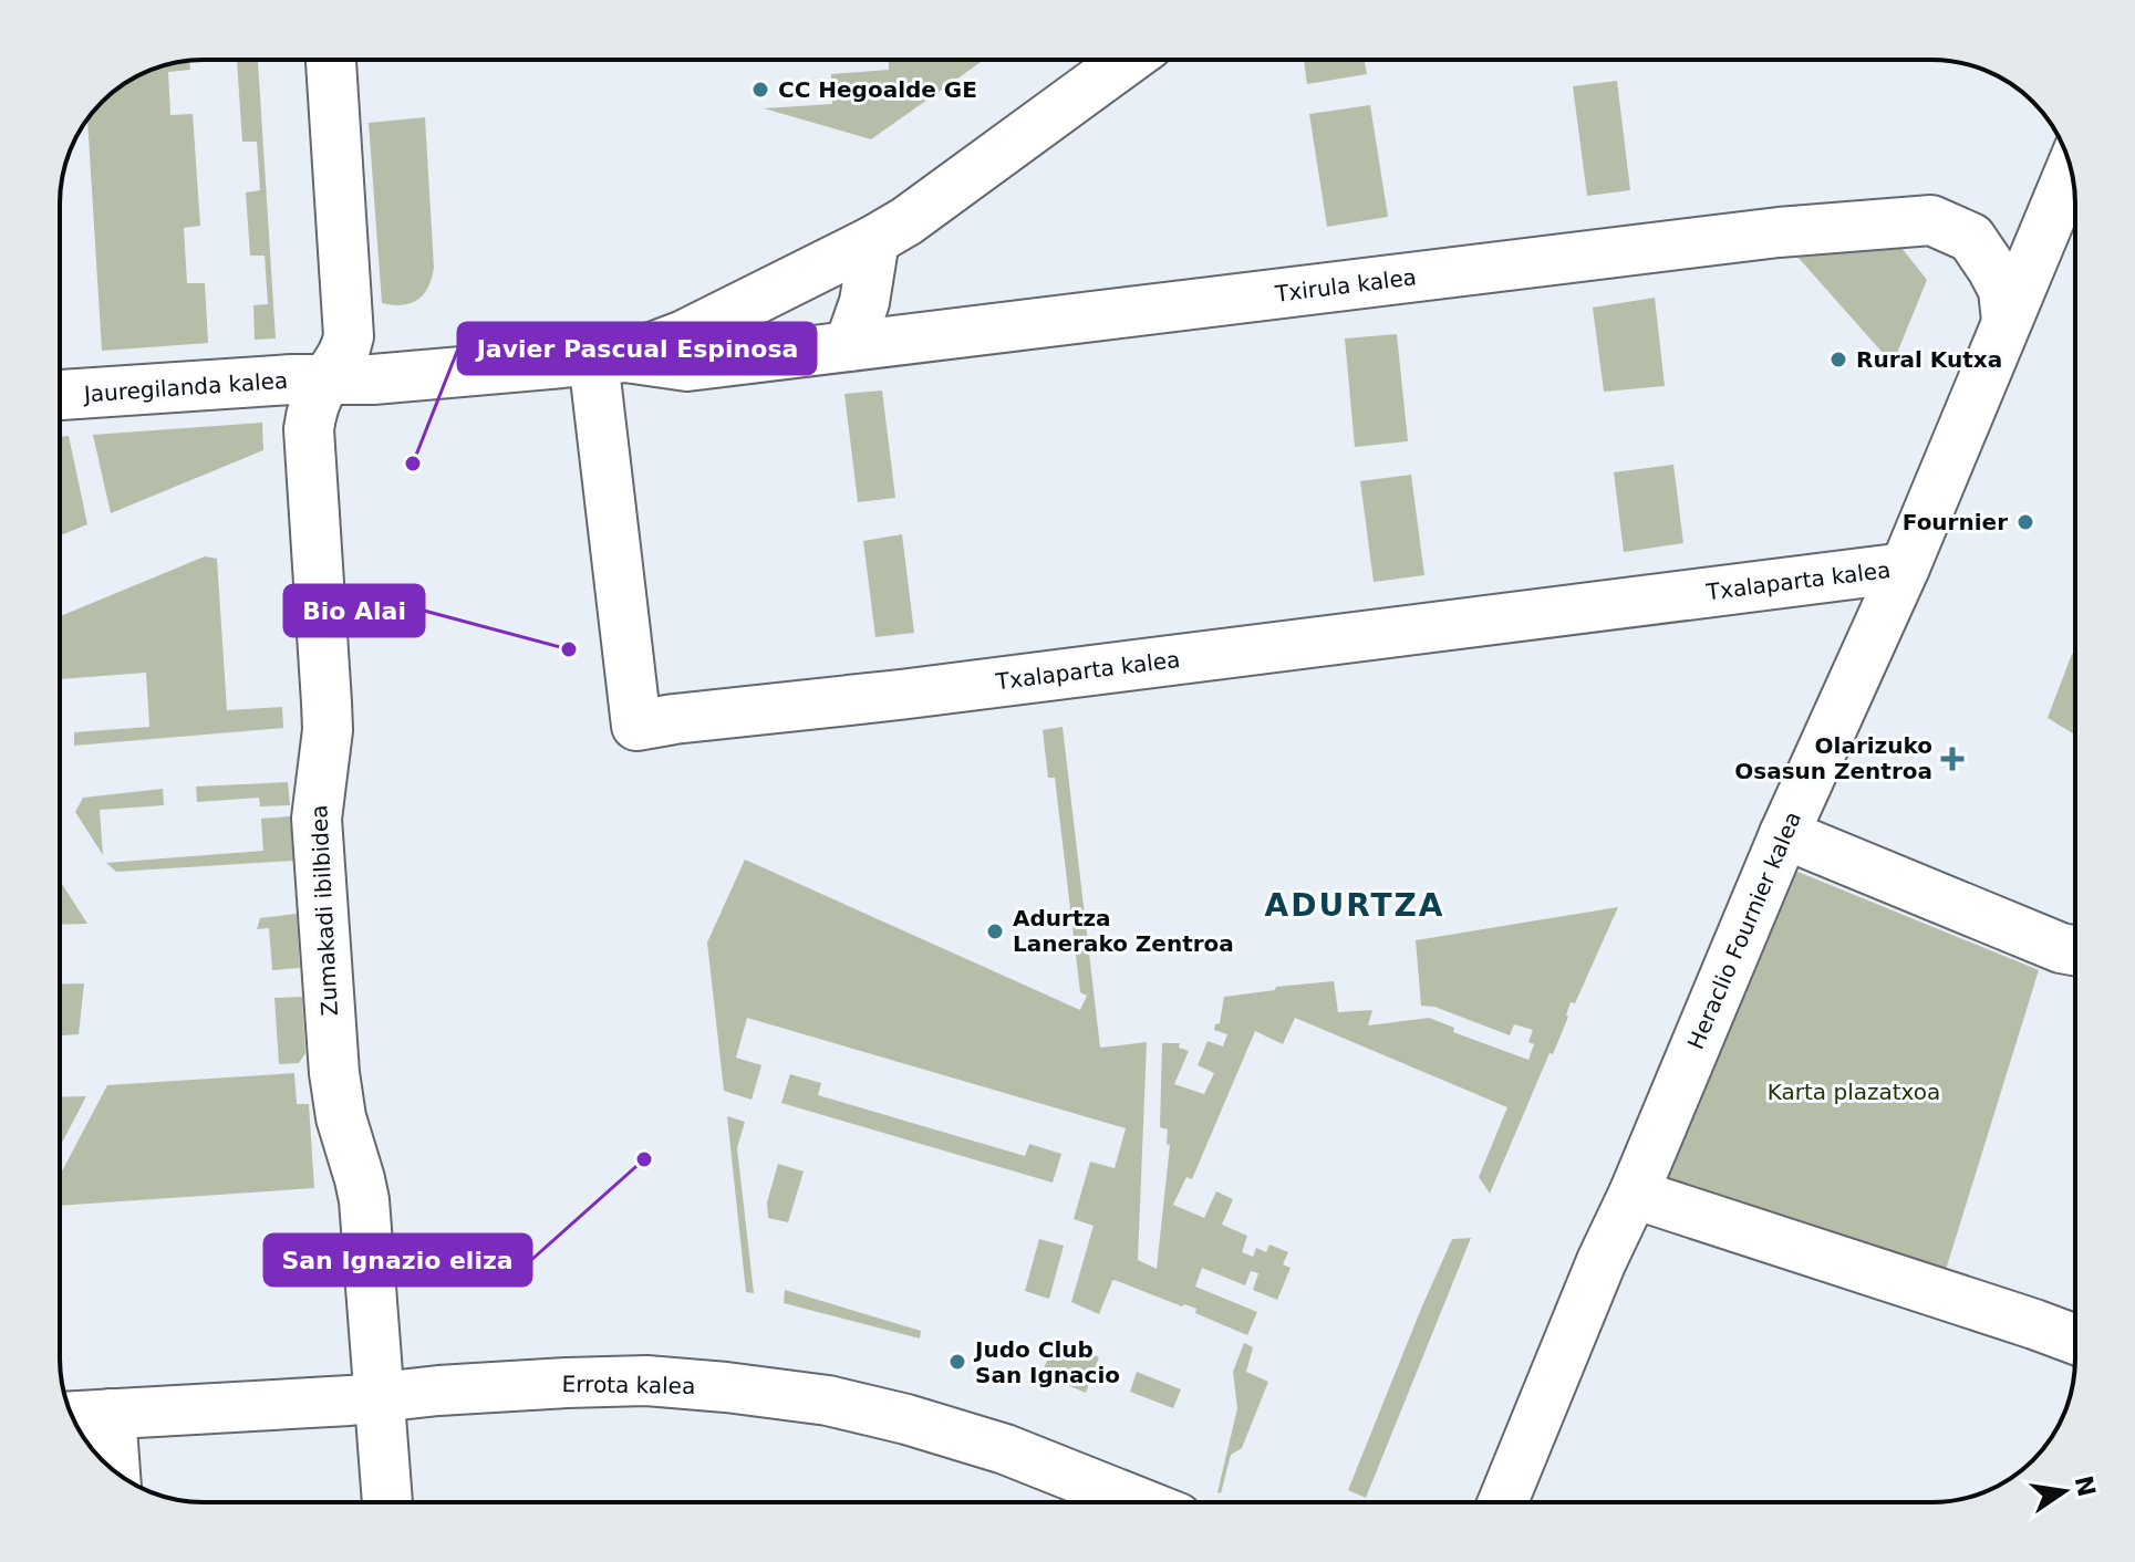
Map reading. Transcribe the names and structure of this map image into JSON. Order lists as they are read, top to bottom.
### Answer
{
  "streets": {
    "street": [
      "Txirula kalea",
      "Jauregilanda kalea",
      "Txalaparta kalea",
      "Zumakadi ibilbidea",
      "Heraclio Fournier kalea",
      "Errota kalea"
    ]
  },
  "crossings": [
    ["Txirula kalea", "Jauregilanda kalea"],
    ["Txirula kalea", "Txalaparta kalea"],
    ["Txirula kalea", "Heraclio Fournier kalea"],
    ["Jauregilanda kalea", "Txalaparta kalea"],
    ["Jauregilanda kalea", "Zumakadi ibilbidea"],
    ["Txalaparta kalea", "Heraclio Fournier kalea"],
    ["Zumakadi ibilbidea", "Errota kalea"]
  ],
  "districts": ["ADURTZA"],
  "parks": ["Karta plazatxoa"],
  "places": {
    "other": [
      "CC Hegoalde GE",
      "Rural Kutxa",
      "Javier Pascual Espinosa",
      "Fournier",
      "Bio Alai",
      "Adurtza Lanerako Zentroa",
      "San Ignazio eliza",
      "Judo Club San Ignacio"
    ],
    "health": ["Olarizuko Osasun Zentroa"]
  },
  "north": "right"
}
